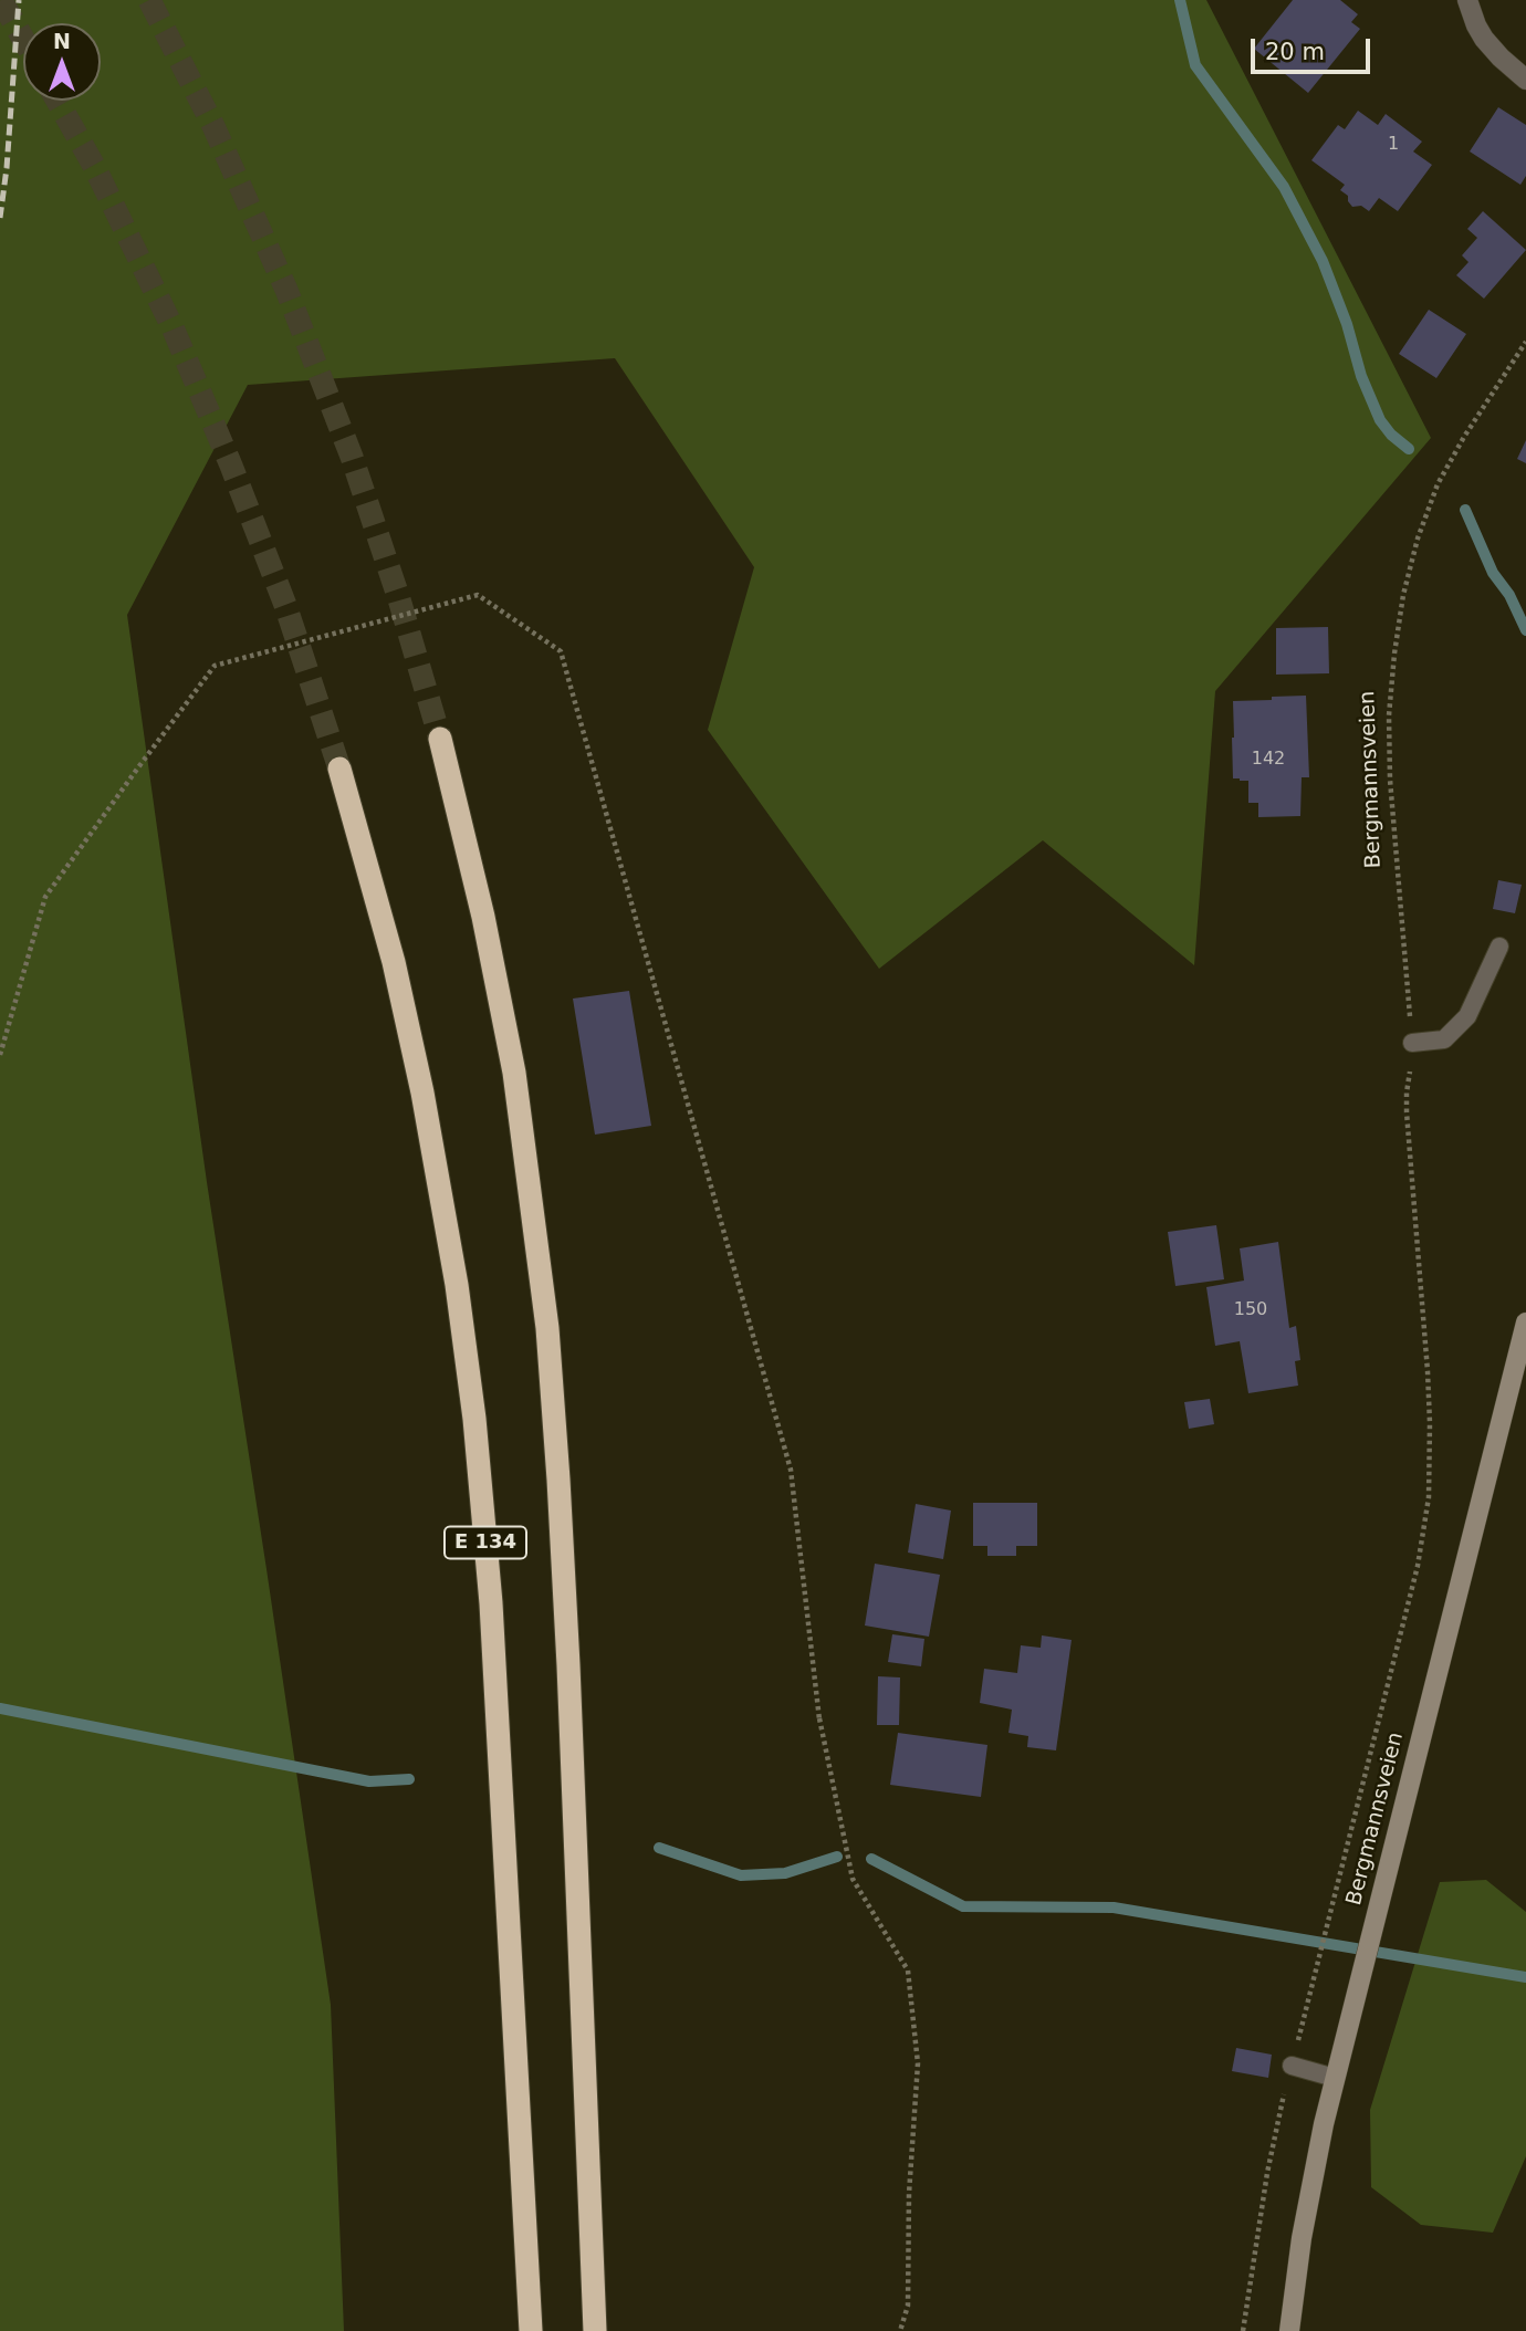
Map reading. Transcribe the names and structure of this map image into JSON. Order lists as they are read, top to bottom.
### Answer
{
  "streets": {
    "highway": ["E 134"],
    "main road": ["Bergmannsveien"]
  },
  "house_numbers": ["1", "142", "150"],
  "scale_bar": "20 m",
  "north": "top"
}
